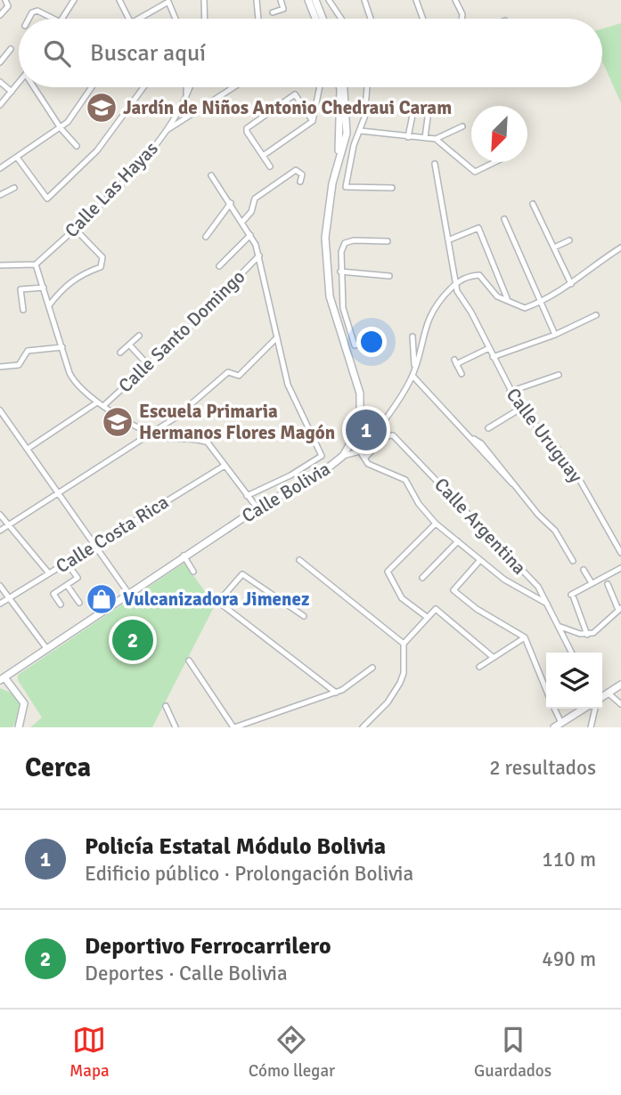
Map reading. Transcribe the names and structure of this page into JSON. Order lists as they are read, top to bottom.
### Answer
{
  "streets": {
    "main road": ["Calle Bolivia"],
    "street": [
      "Calle Las Hayas",
      "Calle Santo Domingo",
      "Calle Uruguay",
      "Calle Argentina",
      "Calle Costa Rica"
    ]
  },
  "places": {
    "school or university": ["Jardín de Niños Antonio Chedraui Caram", "Escuela Primaria Hermanos Flores Magón"],
    "shop": ["Vulcanizadora Jimenez"]
  },
  "north": "bottom left",
  "page": {
    "search": "Buscar aquí",
    "pins": ["1", "2"],
    "heading": ["Cerca", "2 resultados"],
    "list": [
      {
        "mark": "1",
        "name": "Policía Estatal Módulo Bolivia",
        "note": "Edificio público · Prolongación Bolivia",
        "value": "110 m"
      },
      {
        "mark": "2",
        "name": "Deportivo Ferrocarrilero",
        "note": "Deportes · Calle Bolivia",
        "value": "490 m"
      }
    ],
    "nav": ["Mapa", "Cómo llegar", "Guardados"]
  }
}
